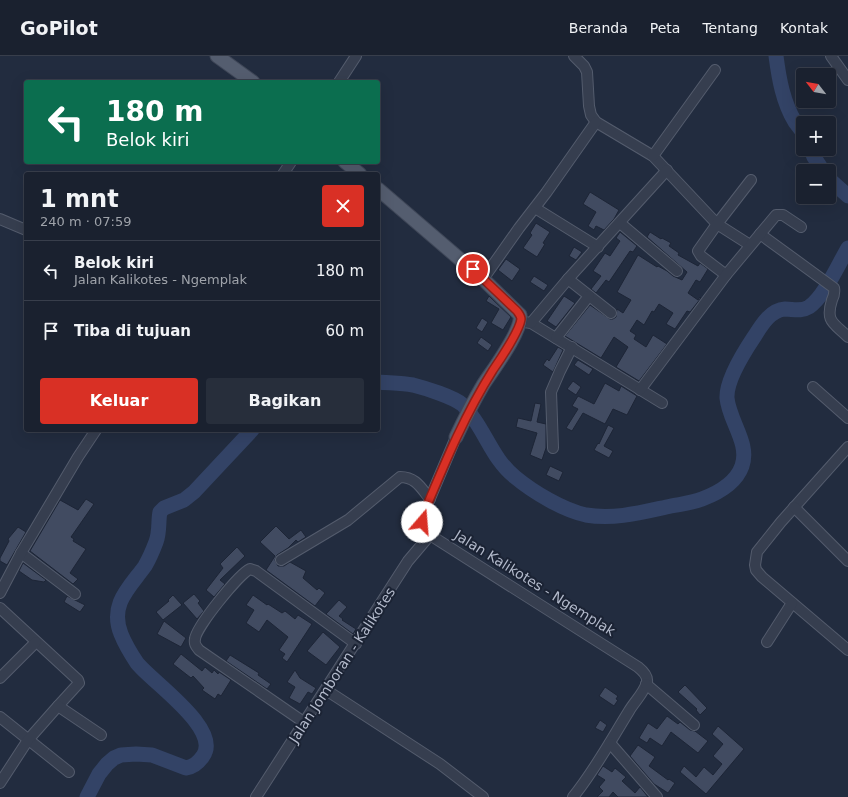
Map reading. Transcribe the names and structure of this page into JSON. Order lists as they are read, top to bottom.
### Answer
{
  "streets": {
    "street": ["Jalan Kalikotes - Ngemplak", "Jalan Jomboran - Kalikotes"]
  },
  "crossings": [
    ["Jalan Kalikotes - Ngemplak", "Jalan Jomboran - Kalikotes"]
  ],
  "north": "top left",
  "page": {
    "header": "GoPilot",
    "nav": [
      "Beranda",
      "Peta",
      "Tentang",
      "Kontak"
    ],
    "map_buttons": ["+", "−"],
    "turn": ["180 m", "Belok kiri"],
    "heading": ["1 mnt", "240 m · 07:59"],
    "list": [
      {
        "name": "Belok kiri",
        "note": "Jalan Kalikotes - Ngemplak",
        "value": "180 m"
      },
      {
        "name": "Tiba di tujuan",
        "value": "60 m"
      }
    ],
    "buttons": ["Keluar", "Bagikan"]
  }
}
